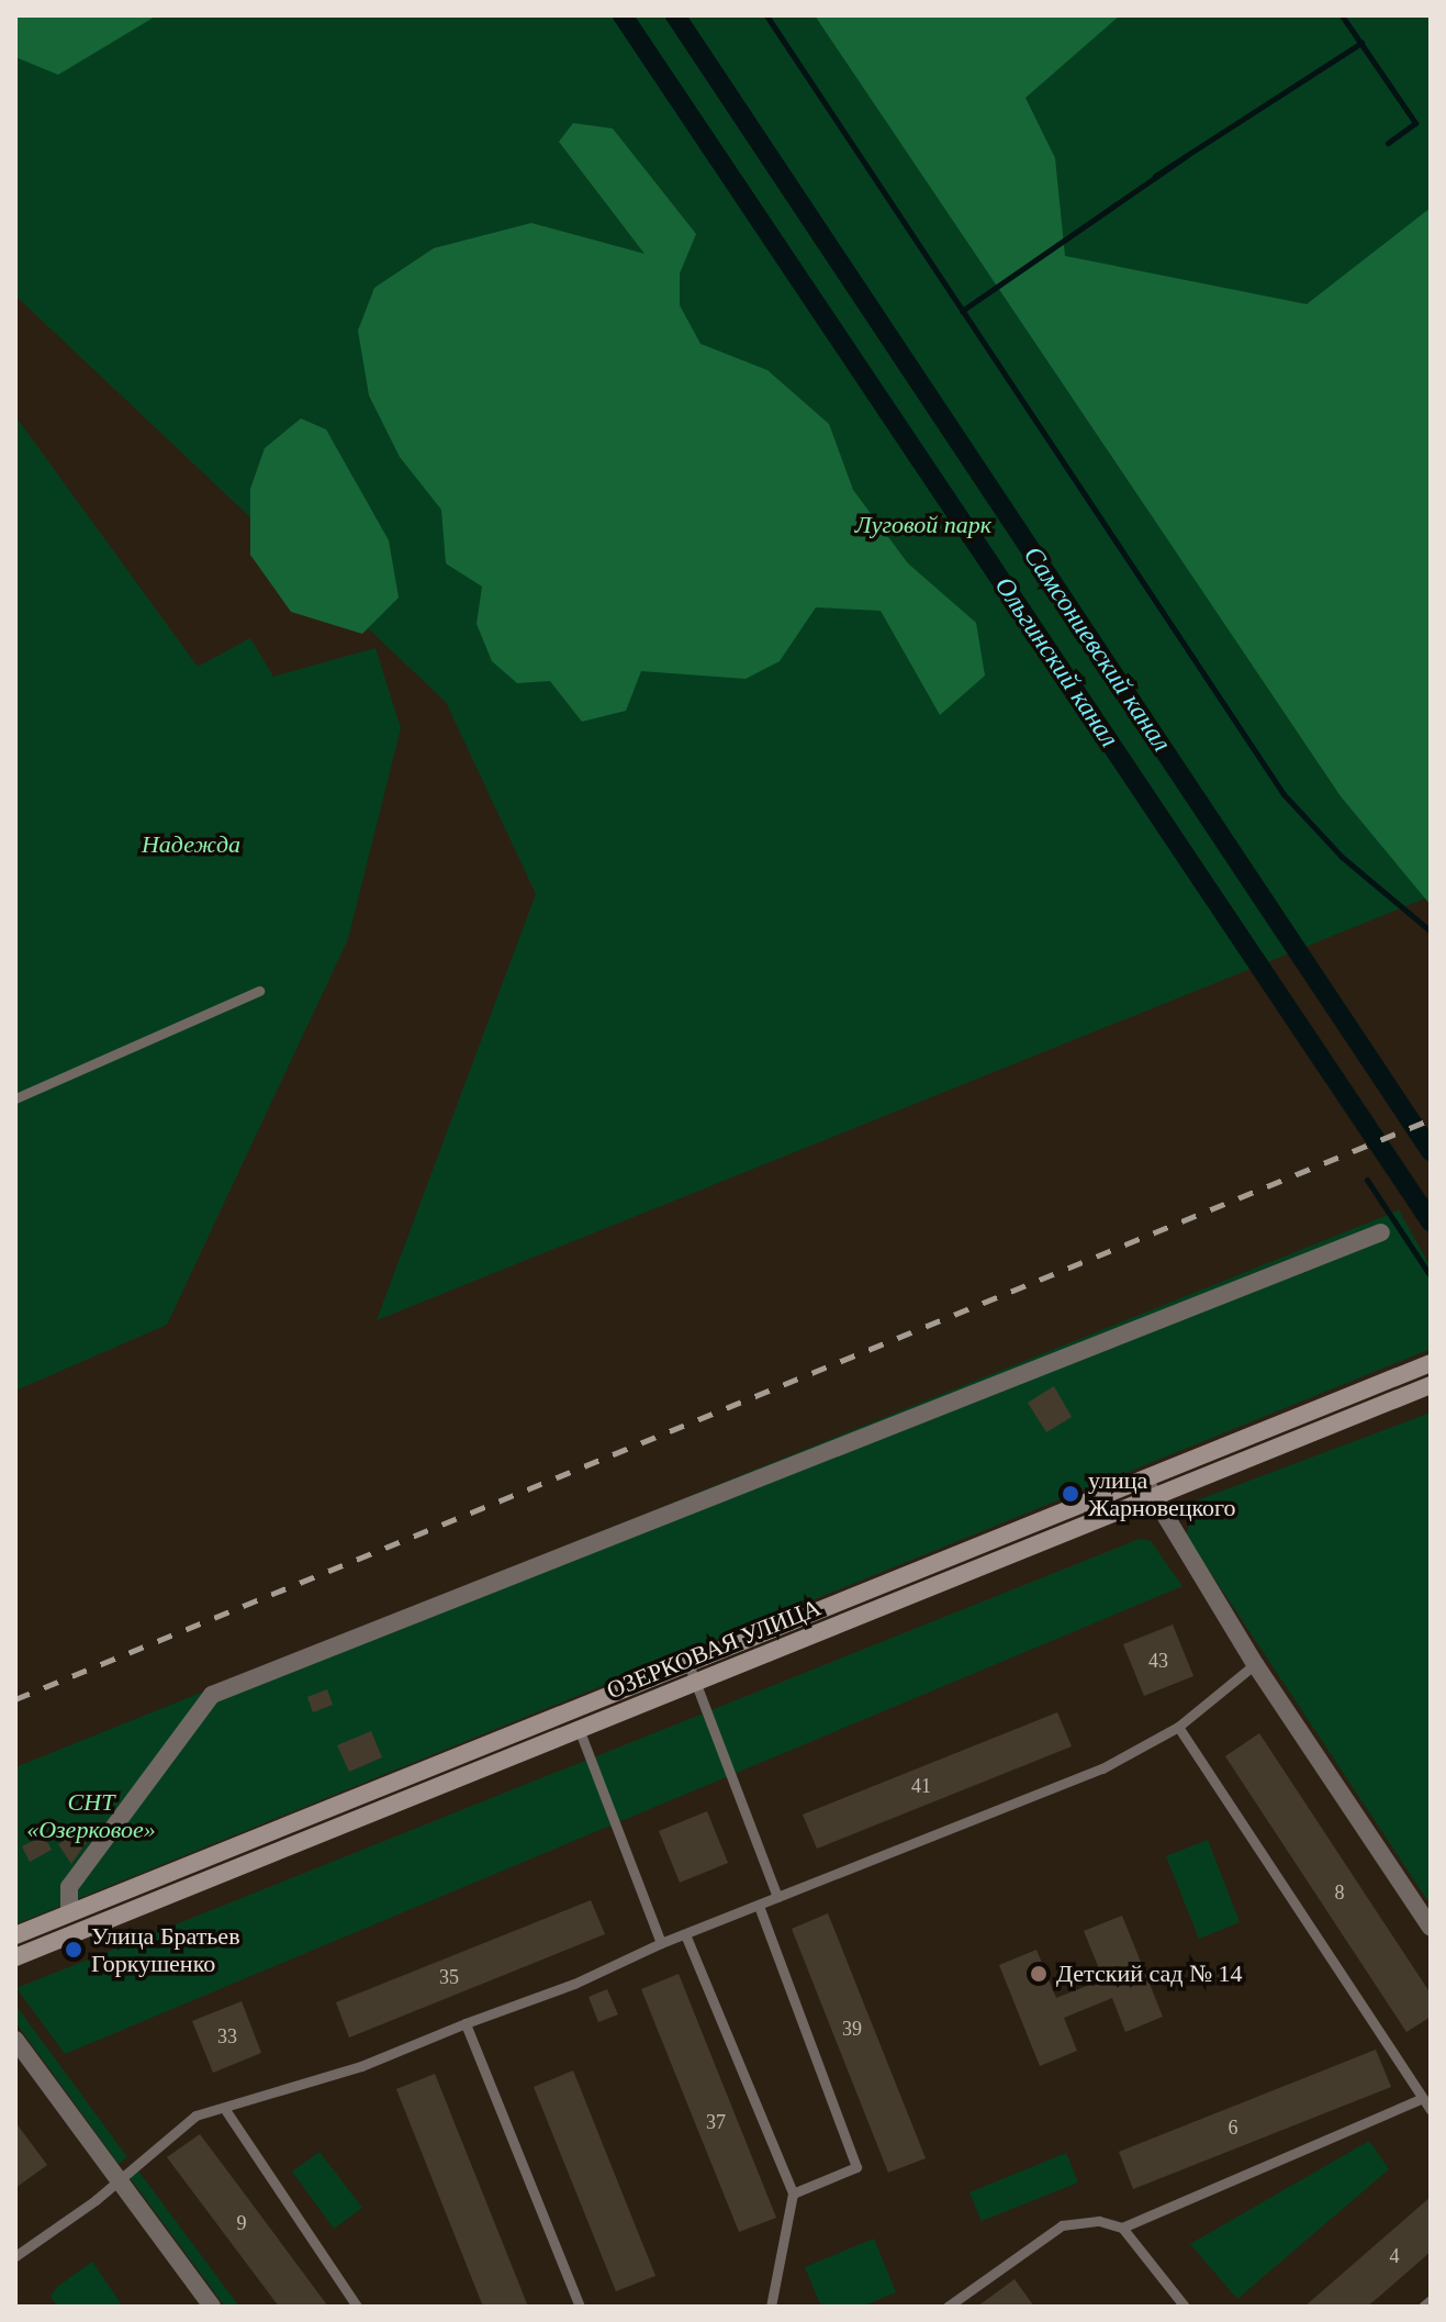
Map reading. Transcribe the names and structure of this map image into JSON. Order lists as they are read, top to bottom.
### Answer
{
  "streets": {
    "street": ["ОЗЕРКОВАЯ УЛИЦА"]
  },
  "water": ["Самсониевский канал", "Ольгинский канал"],
  "parks": ["Луговой парк", "Надежда", "СНТ «Озерковое»"],
  "places": ["улица Жарновецкого", "Улица Братьев Горкушенко", "Детский сад № 14"],
  "house_numbers": [
    "43",
    "41",
    "8",
    "35",
    "39",
    "33",
    "37",
    "6",
    "9",
    "4"
  ]
}
